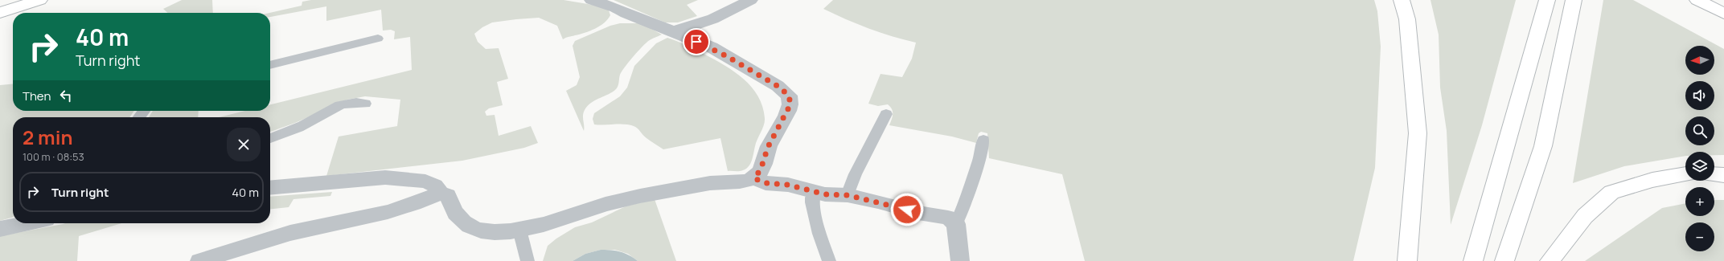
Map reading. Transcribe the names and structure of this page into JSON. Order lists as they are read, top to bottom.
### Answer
{
  "north": "left",
  "page": {
    "turn": ["40 m", "Turn right"],
    "map_buttons": ["+", "−"],
    "then": "Then",
    "heading": ["2 min", "100 m · 08:53"],
    "list": [
      {
        "name": "Turn right",
        "value": "40 m"
      }
    ]
  }
}
